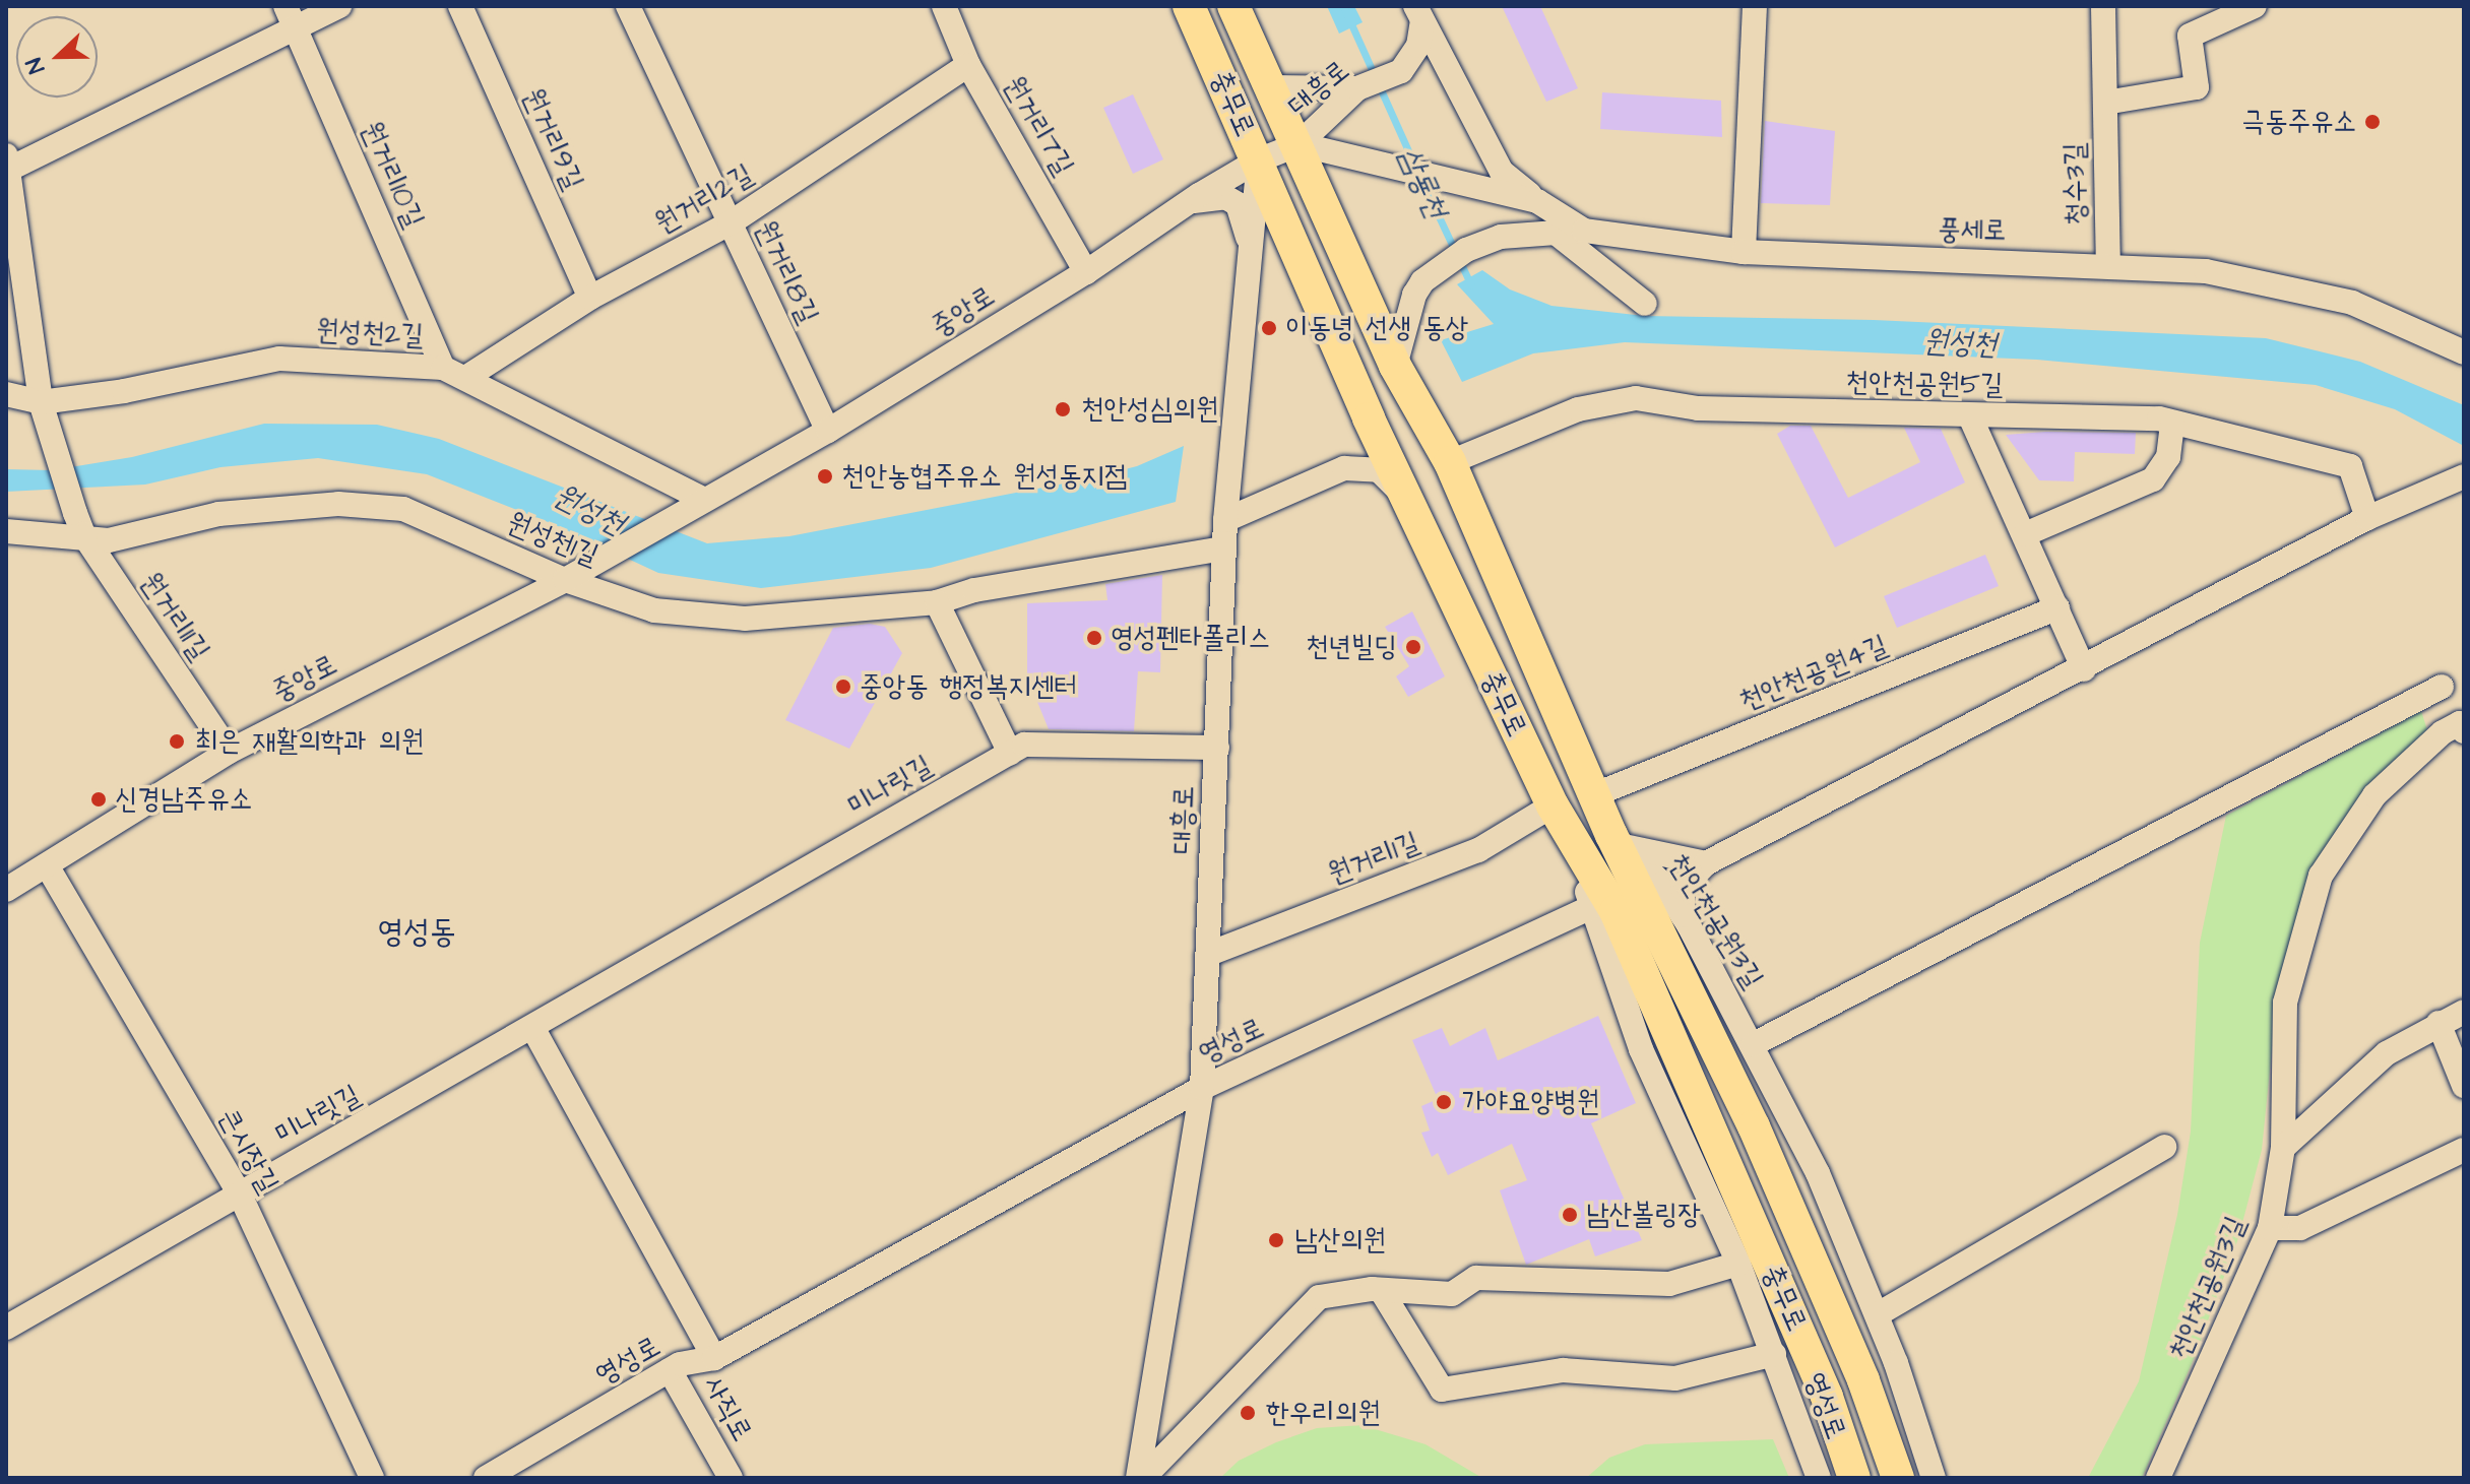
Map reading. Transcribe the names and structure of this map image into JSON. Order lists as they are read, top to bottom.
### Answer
{
  "streets": {
    "main road": ["충무로"],
    "street": [
      "대흥로",
      "원거리7길",
      "원거리9길",
      "원거리10길",
      "청수3길",
      "원거리2길",
      "풍세로",
      "원거리8길",
      "중앙로",
      "원성천2길",
      "천안천공원5길",
      "원성천1길",
      "원거리11길",
      "천안천공원4길",
      "미나릿길",
      "원거리1길",
      "천안천공원3길",
      "영성로",
      "큰시장길",
      "사직로"
    ]
  },
  "crossings": [
    ["대흥로", "충무로"],
    ["대흥로", "풍세로"],
    ["대흥로", "중앙로"],
    ["대흥로", "원성천1길"],
    ["대흥로", "원거리1길"],
    ["대흥로", "영성로"],
    ["충무로", "풍세로"],
    ["충무로", "중앙로"],
    ["충무로", "천안천공원5길"],
    ["충무로", "천안천공원4길"],
    ["충무로", "원거리1길"],
    ["충무로", "천안천공원3길"],
    ["원거리7길", "원거리2길"],
    ["원거리7길", "중앙로"],
    ["원거리9길", "원거리2길"],
    ["원거리10길", "원거리2길"],
    ["원거리10길", "원성천2길"],
    ["청수3길", "풍세로"],
    ["원거리2길", "원거리8길"],
    ["원거리2길", "원성천2길"],
    ["풍세로", "중앙로"],
    ["원거리8길", "중앙로"],
    ["중앙로", "원성천2길"],
    ["중앙로", "원성천1길"],
    ["중앙로", "원거리11길"],
    ["중앙로", "큰시장길"],
    ["원성천2길", "원거리11길"],
    ["원성천1길", "원거리11길"],
    ["미나릿길", "큰시장길"],
    ["영성로", "사직로"]
  ],
  "districts": ["영성동"],
  "water": ["삼룡천", "원성천"],
  "places": [
    "극동주유소",
    "이동녕 선생 동상",
    "천안성심의원",
    "천안농협주유소 원성동지점",
    "영성펜타폴리스",
    "천년빌딩",
    "중앙동 행정복지센터",
    "최은 재활의학과 의원",
    "신경남주유소",
    "가야요양병원",
    "남산볼링장",
    "남산의원",
    "한우리의원"
  ],
  "north": "left"
}
